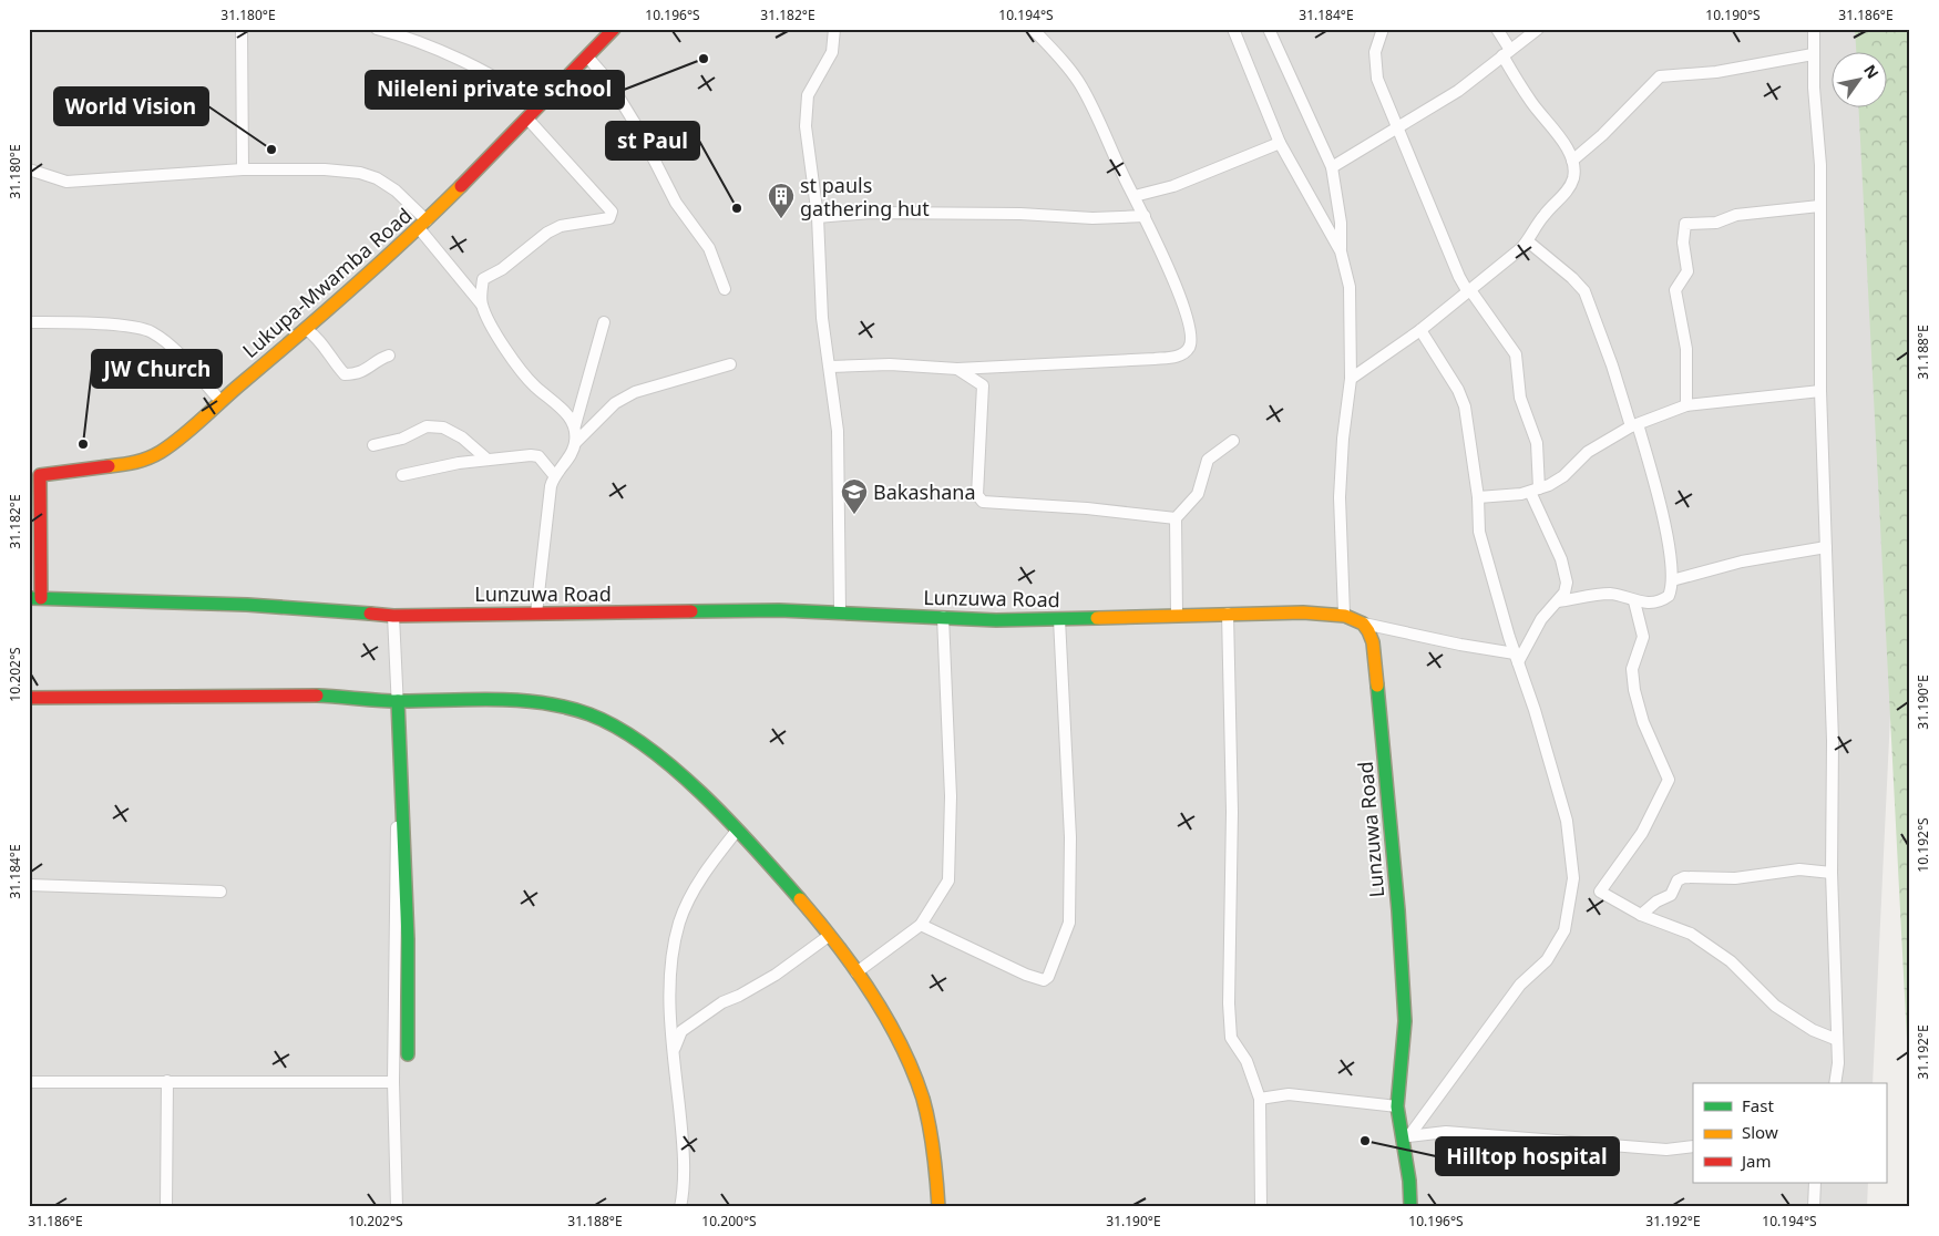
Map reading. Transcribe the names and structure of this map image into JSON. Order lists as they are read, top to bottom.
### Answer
{
  "streets": {
    "street": ["Lukupa-Mwamba Road", "Lunzuwa Road"]
  },
  "crossings": [
    ["Lukupa-Mwamba Road", "Lunzuwa Road"]
  ],
  "places": {
    "other": [
      "Nileleni private school",
      "World Vision",
      "st Paul",
      "JW Church",
      "Hilltop hospital"
    ],
    "building": ["st pauls gathering hut"],
    "school or university": ["Bakashana"]
  },
  "legend": ["Fast", "Slow", "Jam"],
  "north": "top right",
  "coordinates": [
    "31.180°E",
    "10.196°S",
    "31.182°E",
    "10.194°S",
    "31.184°E",
    "10.190°S",
    "31.186°E",
    "31.188°E",
    "10.202°S",
    "31.190°E",
    "10.192°S",
    "31.192°E",
    "10.200°S"
  ]
}
